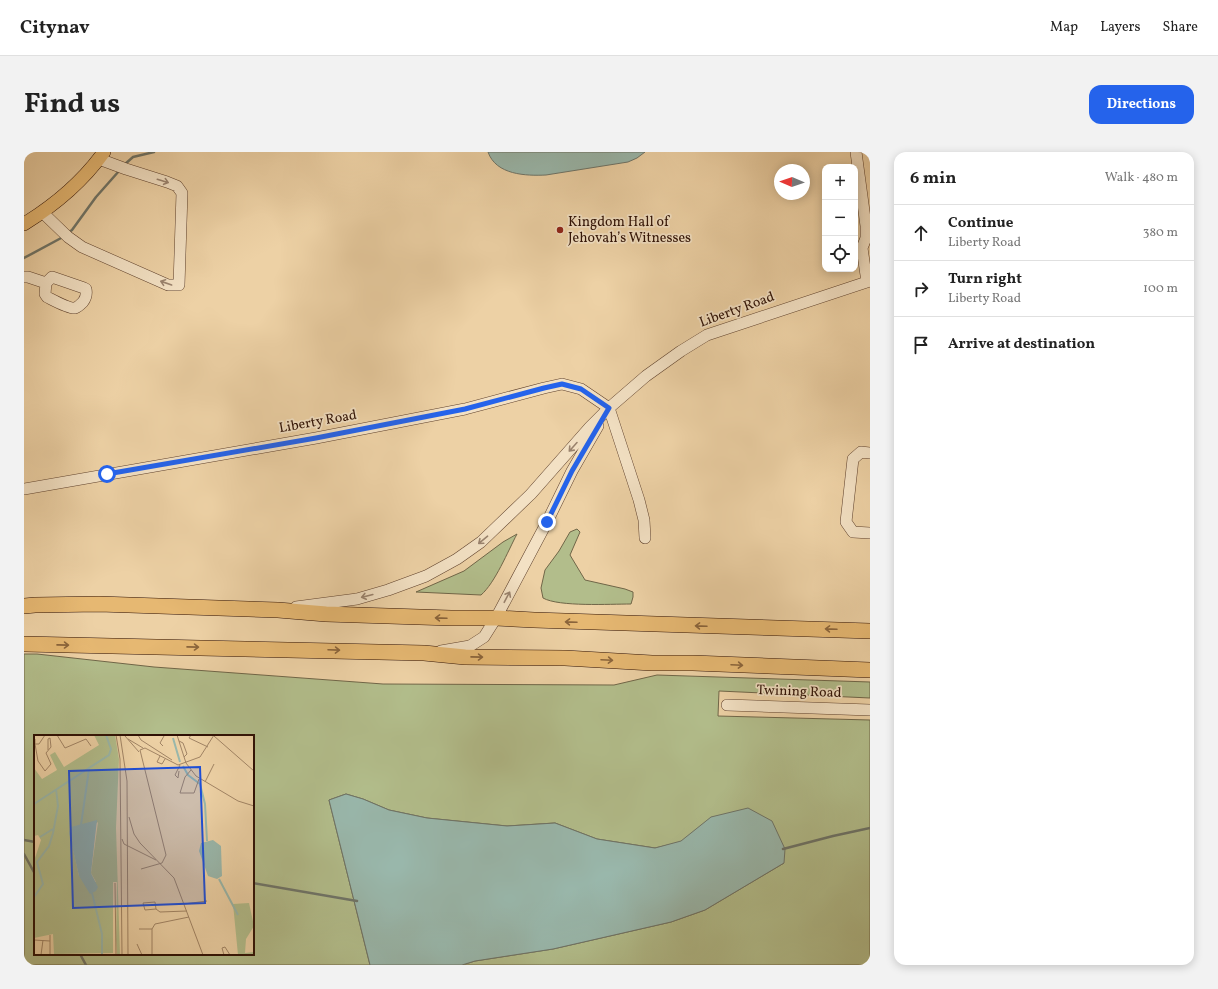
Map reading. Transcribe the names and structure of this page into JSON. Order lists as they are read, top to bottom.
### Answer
{
  "streets": {
    "street": ["Liberty Road", "Twining Road"]
  },
  "places": ["Kingdom Hall of Jehovah’s Witnesses"],
  "north": "left",
  "page": {
    "header": "Citynav",
    "nav": ["Map", "Layers", "Share"],
    "title": "Find us",
    "buttons": "Directions",
    "heading": ["6 min", "Walk · 480 m"],
    "map_buttons": ["+", "−"],
    "list": [
      ["Continue", "Liberty Road", "380 m"],
      ["Turn right", "Liberty Road", "100 m"],
      "Arrive at destination"
    ]
  }
}
